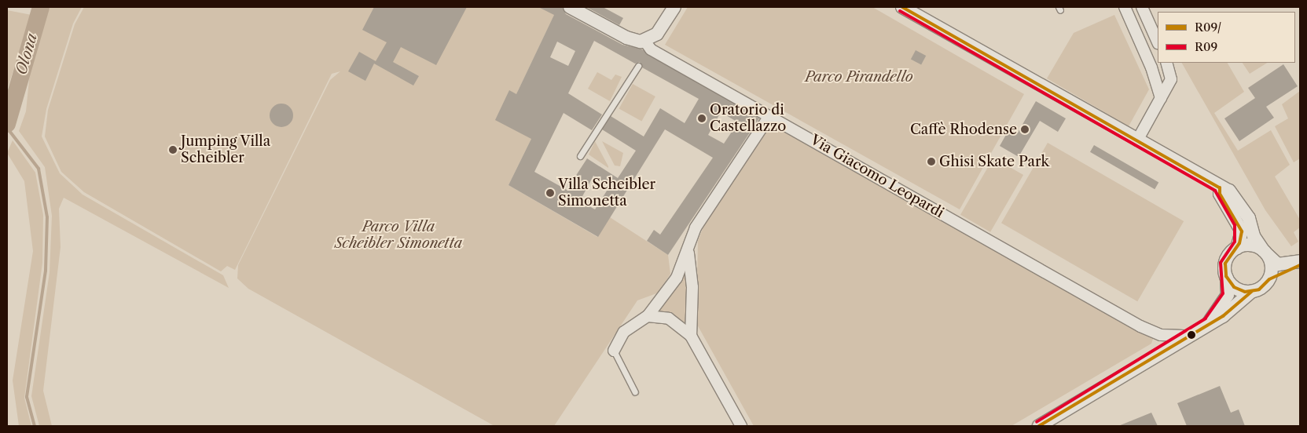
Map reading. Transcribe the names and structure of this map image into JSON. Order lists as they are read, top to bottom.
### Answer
{
  "streets": {
    "street": ["Via Giacomo Leopardi"]
  },
  "water": ["Olona"],
  "parks": ["Parco Pirandello", "Parco Villa Scheibler Simonetta"],
  "places": [
    "Oratorio di Castellazzo",
    "Caffè Rhodense",
    "Jumping Villa Scheibler",
    "Ghisi Skate Park",
    "Villa Scheibler Simonetta"
  ],
  "lines": ["transit line R09/", "transit line R09"],
  "legend": ["R09/", "R09"]
}
